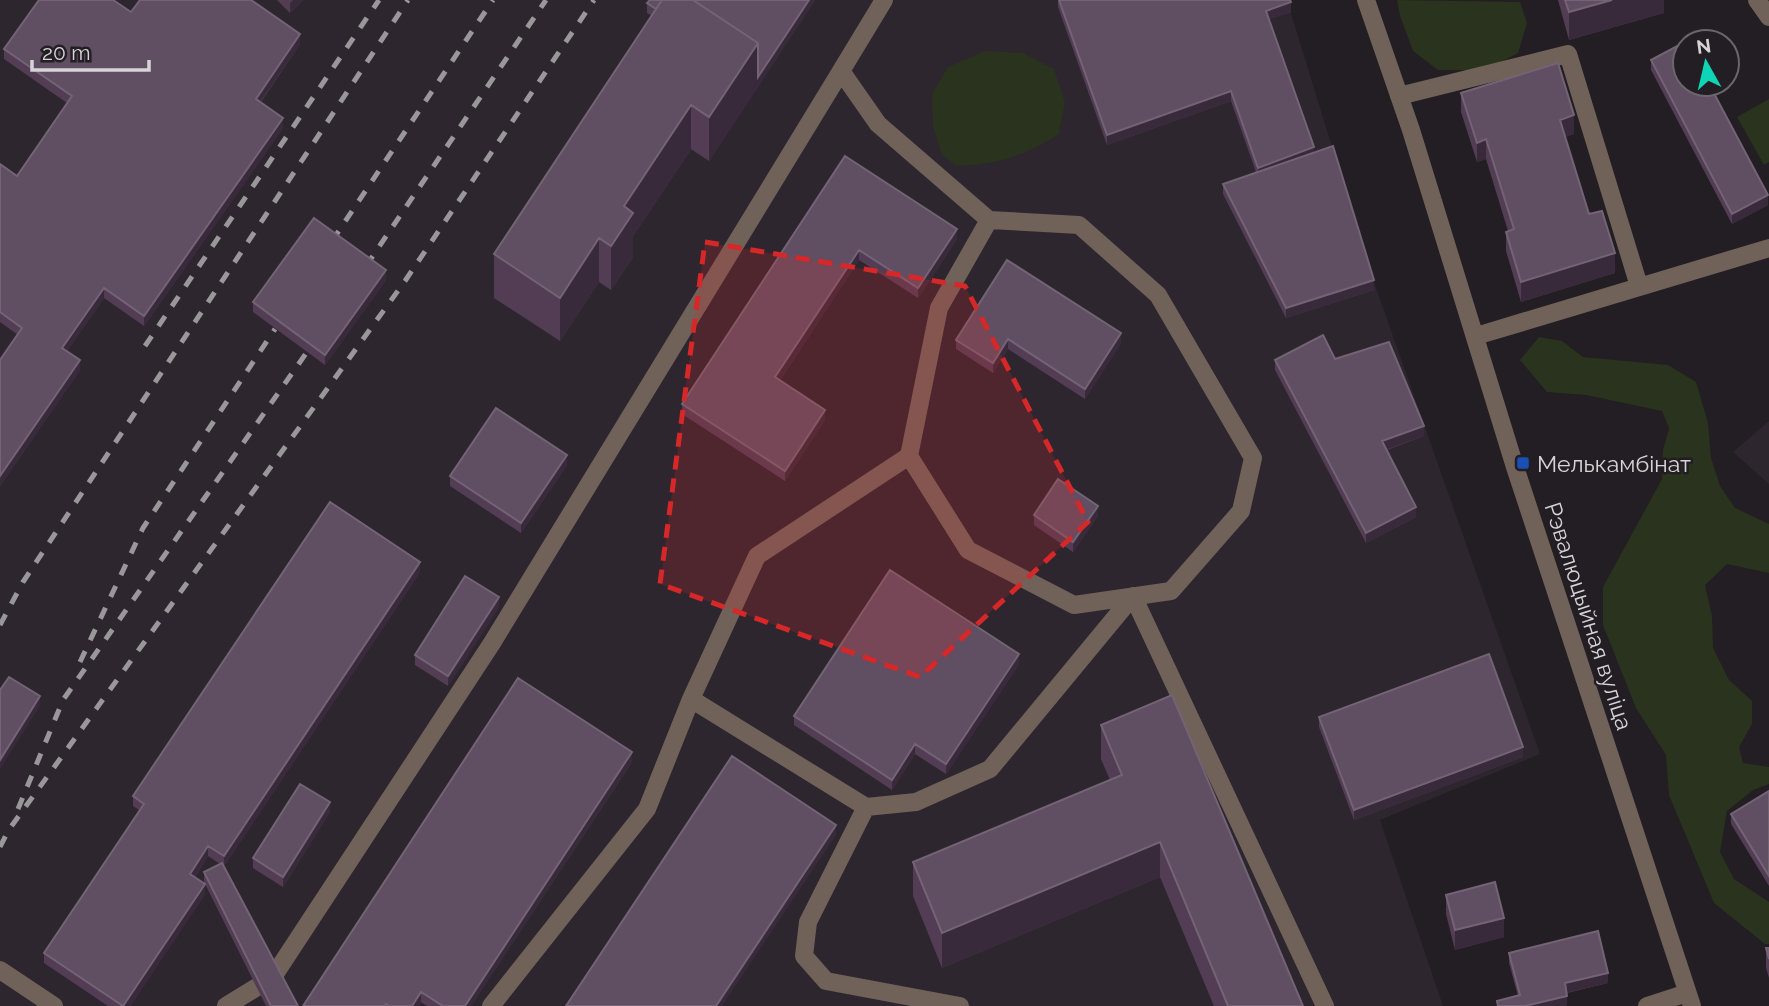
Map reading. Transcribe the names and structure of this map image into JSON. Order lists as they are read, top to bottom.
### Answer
{
  "streets": {
    "street": ["Рэвалюцыйная вуліца"]
  },
  "places": {
    "transit": ["Мелькамбінат"]
  },
  "scale_bar": "20 m",
  "north": "top"
}
